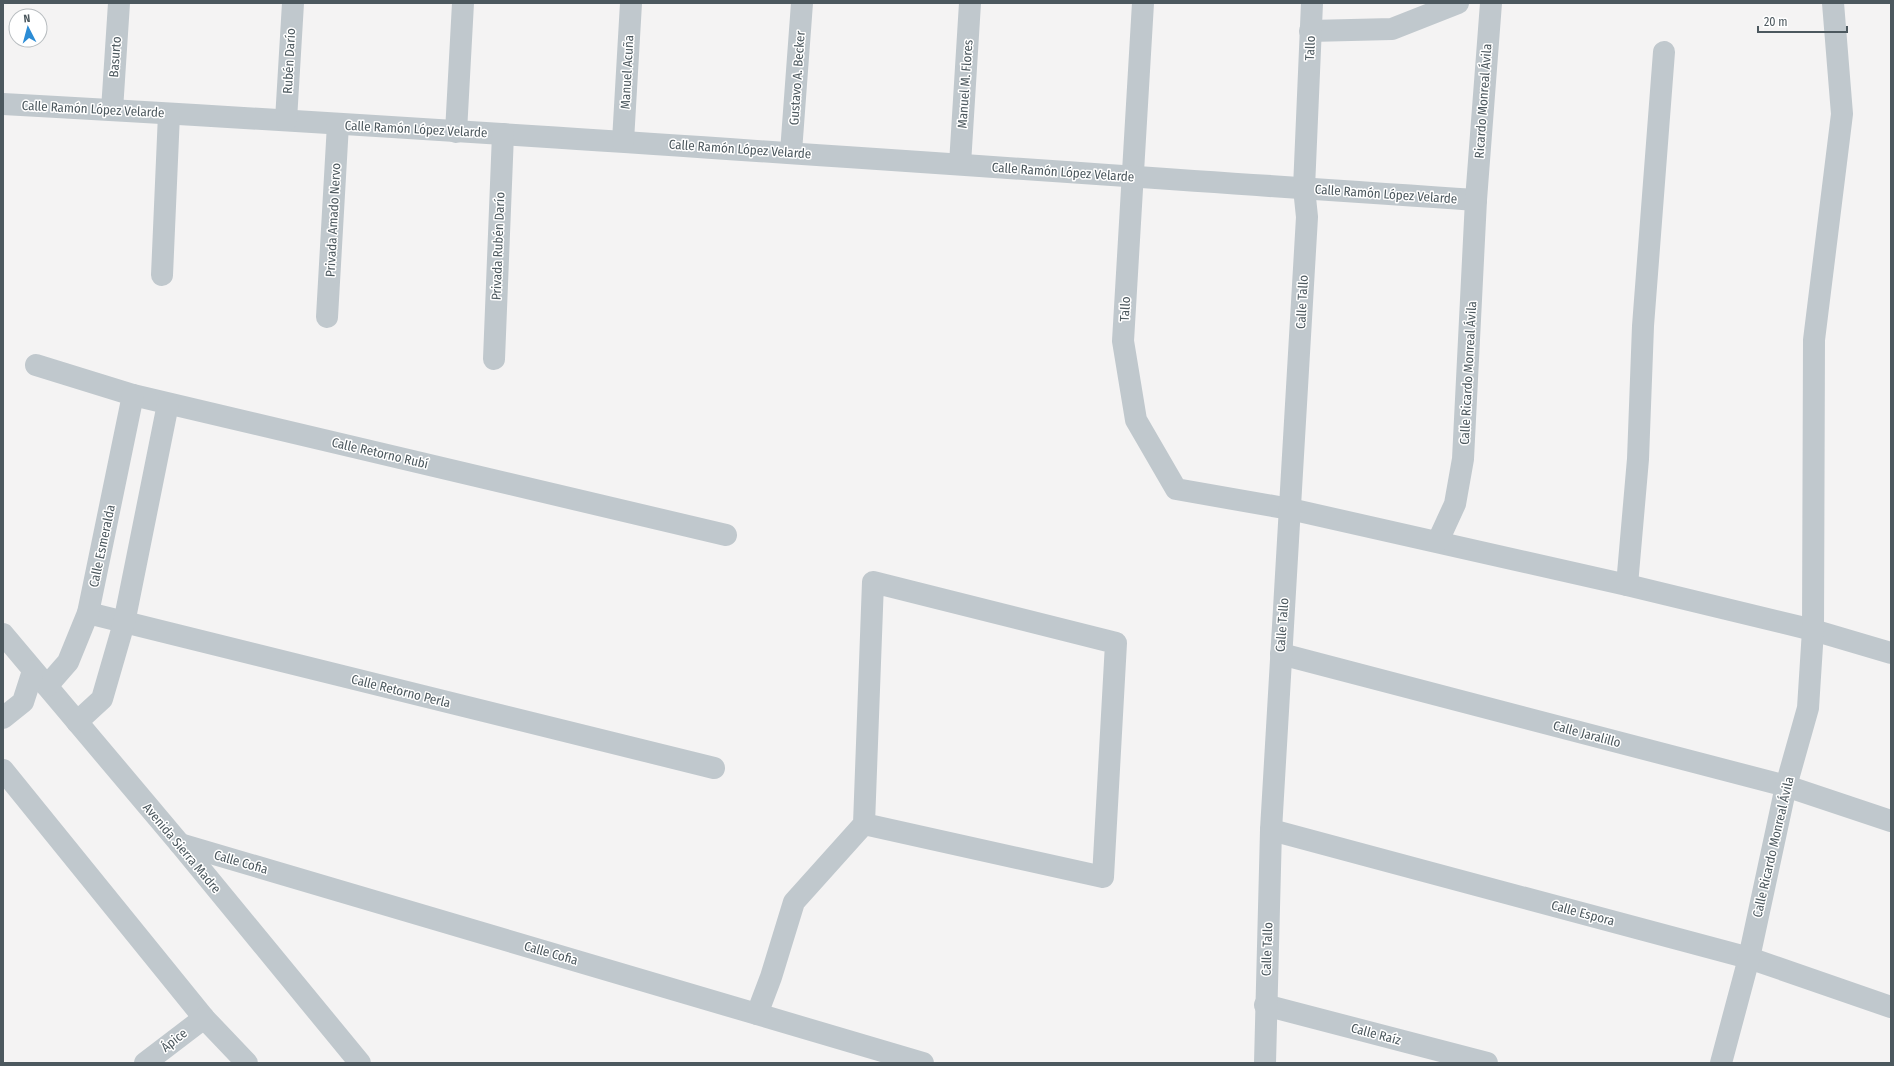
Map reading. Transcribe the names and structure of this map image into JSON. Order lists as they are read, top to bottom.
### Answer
{
  "streets": {
    "street": [
      "Tallo",
      "Basurto",
      "Rubén Darío",
      "Manuel Acuña",
      "Gustavo A. Becker",
      "Manuel M. Flores",
      "Ricardo Monreal Ávila",
      "Calle Ramón López Velarde",
      "Privada Amado Nervo",
      "Privada Rubén Darío",
      "Calle Tallo",
      "Calle Ricardo Monreal Ávila",
      "Calle Retorno Rubí",
      "Calle Esmeralda",
      "Calle Retorno Perla",
      "Calle Jaralillo",
      "Avenida Sierra Madre",
      "Calle Cofia",
      "Calle Espora",
      "Calle Raíz",
      "Ápice"
    ]
  },
  "crossings": [
    ["Tallo", "Calle Ramón López Velarde"],
    ["Tallo", "Calle Tallo"],
    ["Tallo", "Calle Ricardo Monreal Ávila"],
    ["Basurto", "Calle Ramón López Velarde"],
    ["Rubén Darío", "Calle Ramón López Velarde"],
    ["Manuel Acuña", "Calle Ramón López Velarde"],
    ["Gustavo A. Becker", "Calle Ramón López Velarde"],
    ["Manuel M. Flores", "Calle Ramón López Velarde"],
    ["Ricardo Monreal Ávila", "Calle Ramón López Velarde"],
    ["Ricardo Monreal Ávila", "Calle Ricardo Monreal Ávila"],
    ["Calle Ramón López Velarde", "Privada Amado Nervo"],
    ["Calle Ramón López Velarde", "Privada Rubén Darío"],
    ["Calle Ramón López Velarde", "Calle Tallo"],
    ["Calle Ramón López Velarde", "Calle Ricardo Monreal Ávila"],
    ["Calle Tallo", "Calle Jaralillo"],
    ["Calle Tallo", "Calle Espora"],
    ["Calle Tallo", "Calle Raíz"],
    ["Calle Ricardo Monreal Ávila", "Calle Jaralillo"],
    ["Calle Ricardo Monreal Ávila", "Calle Espora"],
    ["Calle Retorno Rubí", "Calle Esmeralda"],
    ["Calle Esmeralda", "Calle Retorno Perla"],
    ["Calle Esmeralda", "Avenida Sierra Madre"],
    ["Avenida Sierra Madre", "Calle Cofia"]
  ],
  "scale_bar": "20 m",
  "north": "top"
}
